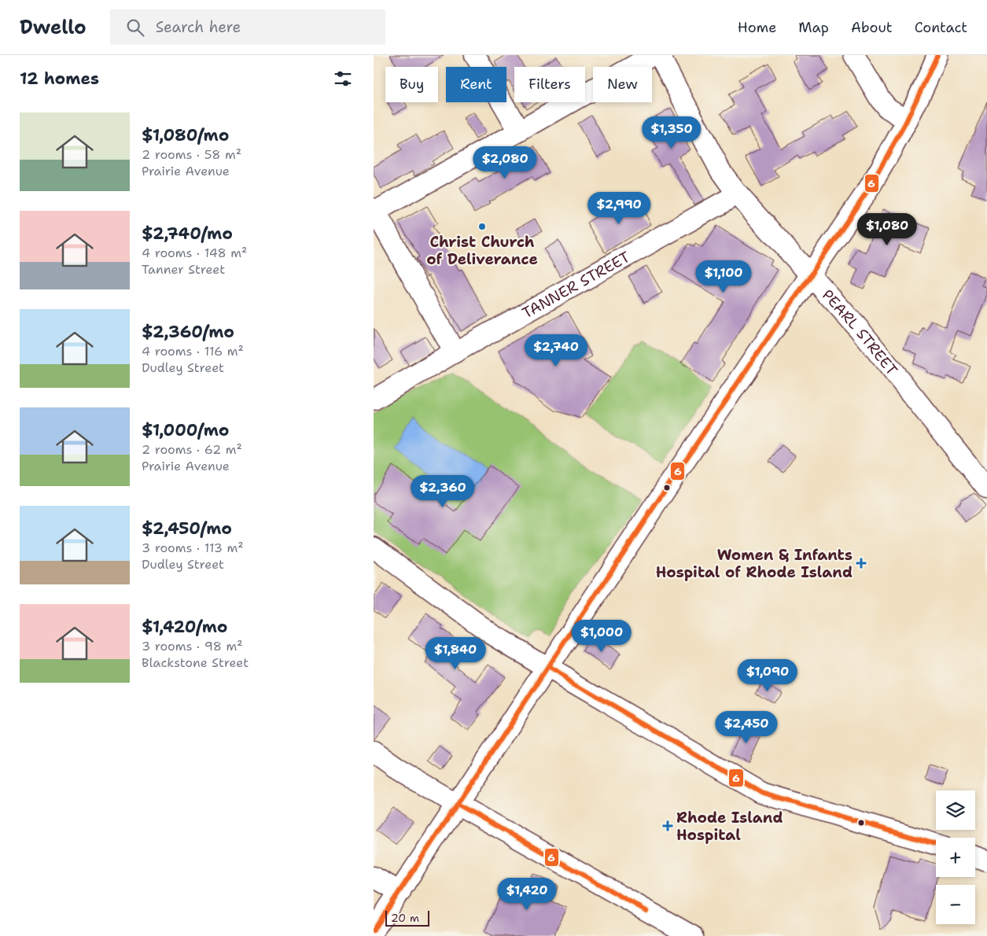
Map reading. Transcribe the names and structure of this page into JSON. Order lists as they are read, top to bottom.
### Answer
{
  "streets": {
    "street": ["TANNER STREET", "PEARL STREET"]
  },
  "crossings": [
    ["TANNER STREET", "PEARL STREET"]
  ],
  "places": {
    "other": ["Christ Church of Deliverance"],
    "health": ["Women & Infants Hospital of Rhode Island", "Rhode Island Hospital"]
  },
  "lines": ["transit line 6"],
  "scale_bar": "20 m",
  "page": {
    "header": "Dwello",
    "search": "Search here",
    "nav": [
      "Home",
      "Map",
      "About",
      "Contact"
    ],
    "heading": "12 homes",
    "chip": [
      "Buy",
      "Rent",
      "Filters",
      "New"
    ],
    "list": [
      {
        "name": "$1,080/mo",
        "note": "2 rooms · 58 m² · Prairie Avenue"
      },
      {
        "name": "$2,740/mo",
        "note": "4 rooms · 148 m² · Tanner Street"
      },
      {
        "name": "$2,360/mo",
        "note": "4 rooms · 116 m² · Dudley Street"
      },
      {
        "name": "$1,000/mo",
        "note": "2 rooms · 62 m² · Prairie Avenue"
      },
      {
        "name": "$2,450/mo",
        "note": "3 rooms · 113 m² · Dudley Street"
      },
      {
        "name": "$1,420/mo",
        "note": "3 rooms · 98 m² · Blackstone Street"
      }
    ],
    "price": [
      "$1,350",
      "$2,080",
      "$2,990",
      "$1,080",
      "$1,100",
      "$2,740",
      "$2,360",
      "$1,000",
      "$1,840",
      "$1,090",
      "$2,450",
      "$1,420"
    ],
    "map_buttons": ["+", "−"],
    "scale": "20 m"
  }
}
